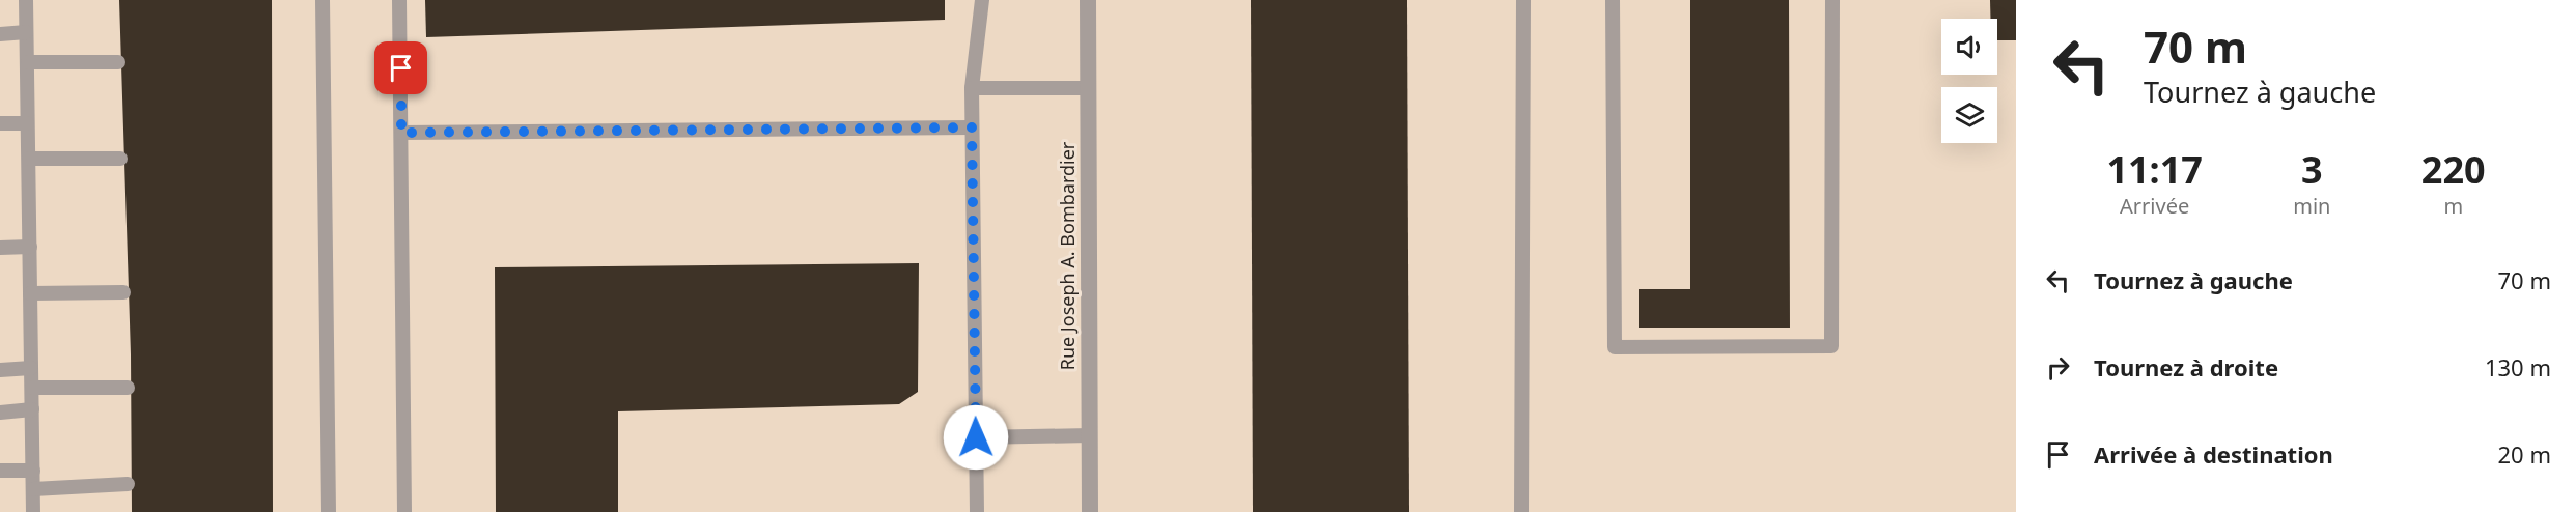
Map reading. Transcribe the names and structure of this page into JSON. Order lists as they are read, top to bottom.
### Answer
{
  "streets": {
    "street": ["Rue Joseph A. Bombardier"]
  },
  "page": {
    "turn": ["70 m", "Tournez à gauche"],
    "eta": [
      "11:17",
      "Arrivée",
      "3",
      "min",
      "220",
      "m"
    ],
    "list": [
      {
        "name": "Tournez à gauche",
        "value": "70 m"
      },
      {
        "name": "Tournez à droite",
        "value": "130 m"
      },
      {
        "name": "Arrivée à destination",
        "value": "20 m"
      }
    ]
  }
}
